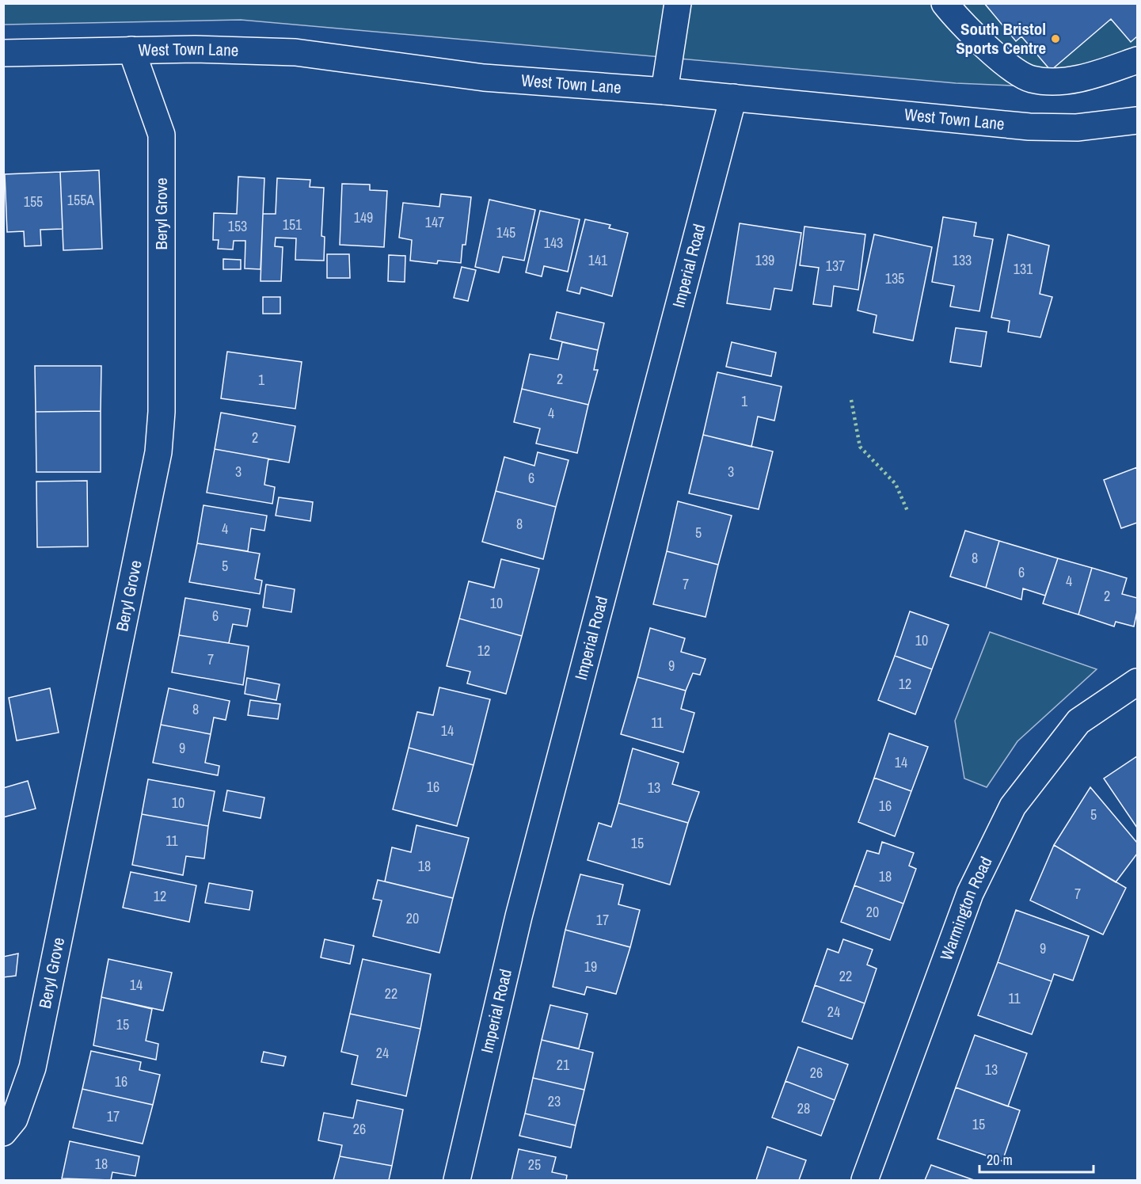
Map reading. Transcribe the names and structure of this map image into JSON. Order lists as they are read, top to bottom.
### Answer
{
  "streets": {
    "street": [
      "West Town Lane",
      "Beryl Grove",
      "Imperial Road",
      "Warmington Road"
    ]
  },
  "crossings": [
    ["West Town Lane", "Beryl Grove"],
    ["West Town Lane", "Imperial Road"]
  ],
  "places": ["South Bristol Sports Centre"],
  "house_numbers": [
    "155A",
    "155",
    "149",
    "147",
    "151",
    "153",
    "145",
    "143",
    "141",
    "139",
    "133",
    "137",
    "131",
    "135",
    "2",
    "1",
    "1",
    "4",
    "2",
    "3",
    "3",
    "6",
    "8",
    "4",
    "5",
    "8",
    "5",
    "6",
    "4",
    "7",
    "2",
    "10",
    "6",
    "10",
    "12",
    "7",
    "9",
    "12",
    "8",
    "11",
    "14",
    "9",
    "14",
    "16",
    "13",
    "10",
    "16",
    "5",
    "11",
    "15",
    "18",
    "18",
    "7",
    "12",
    "20",
    "20",
    "17",
    "9",
    "19",
    "22",
    "14",
    "22",
    "11",
    "24",
    "15",
    "24",
    "21",
    "13",
    "26",
    "16",
    "23",
    "28",
    "17",
    "15",
    "26",
    "18",
    "25"
  ],
  "scale_bar": "20 m"
}
